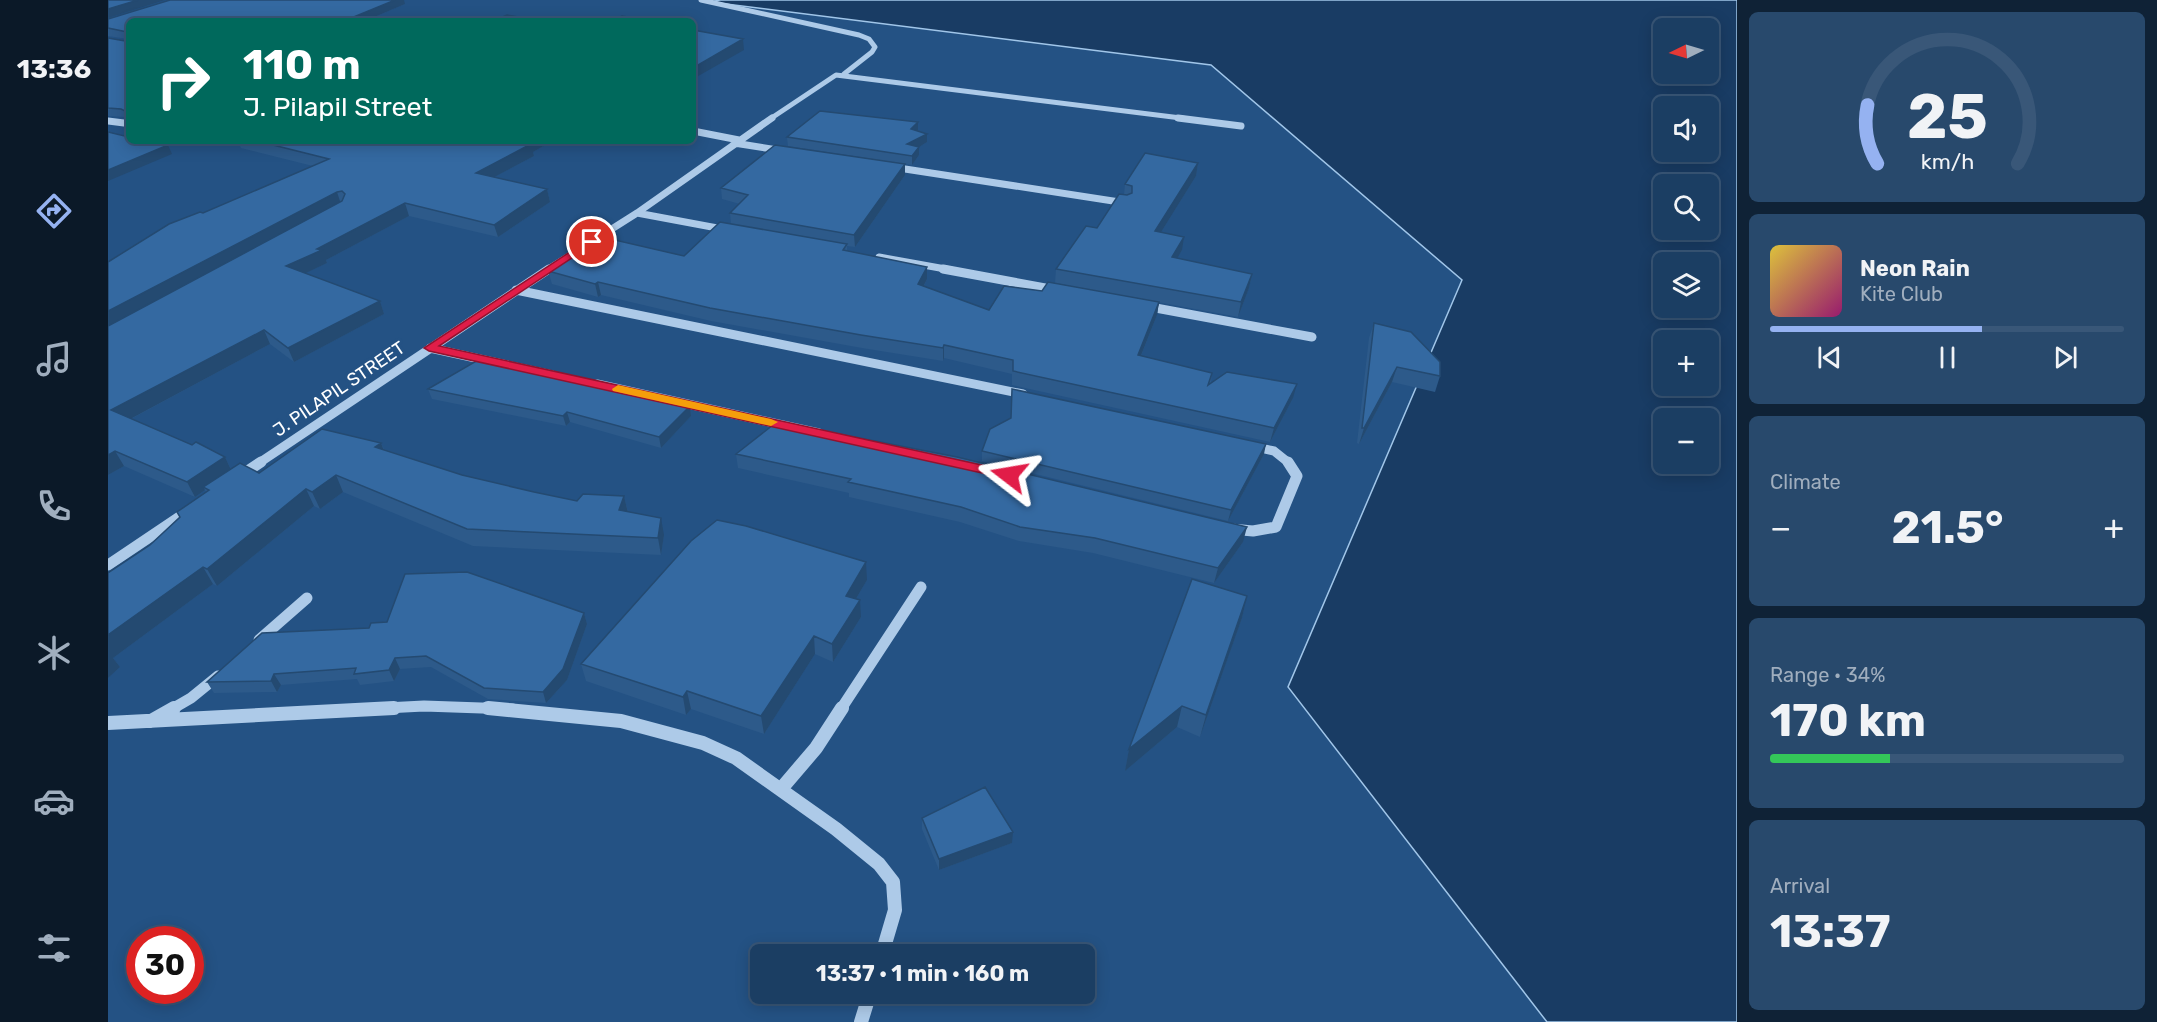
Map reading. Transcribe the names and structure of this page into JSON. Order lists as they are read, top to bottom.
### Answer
{
  "streets": {
    "street": ["J. PILAPIL STREET"]
  },
  "north": "left",
  "page": {
    "tabs": "13:36",
    "map_buttons": ["+", "−"],
    "turn": ["110 m", "J. Pilapil Street"],
    "song": ["Neon Rain", "Kite Club"],
    "tile": [
      "Climate",
      ["Range · 34%", "170 km"],
      ["Arrival", "13:37"]
    ],
    "heat": ["−", "21.5°", "+"],
    "limit": "30",
    "trip": "13:37 · 1 min · 160 m",
    "gauge": ["25", "km/h"]
  }
}
